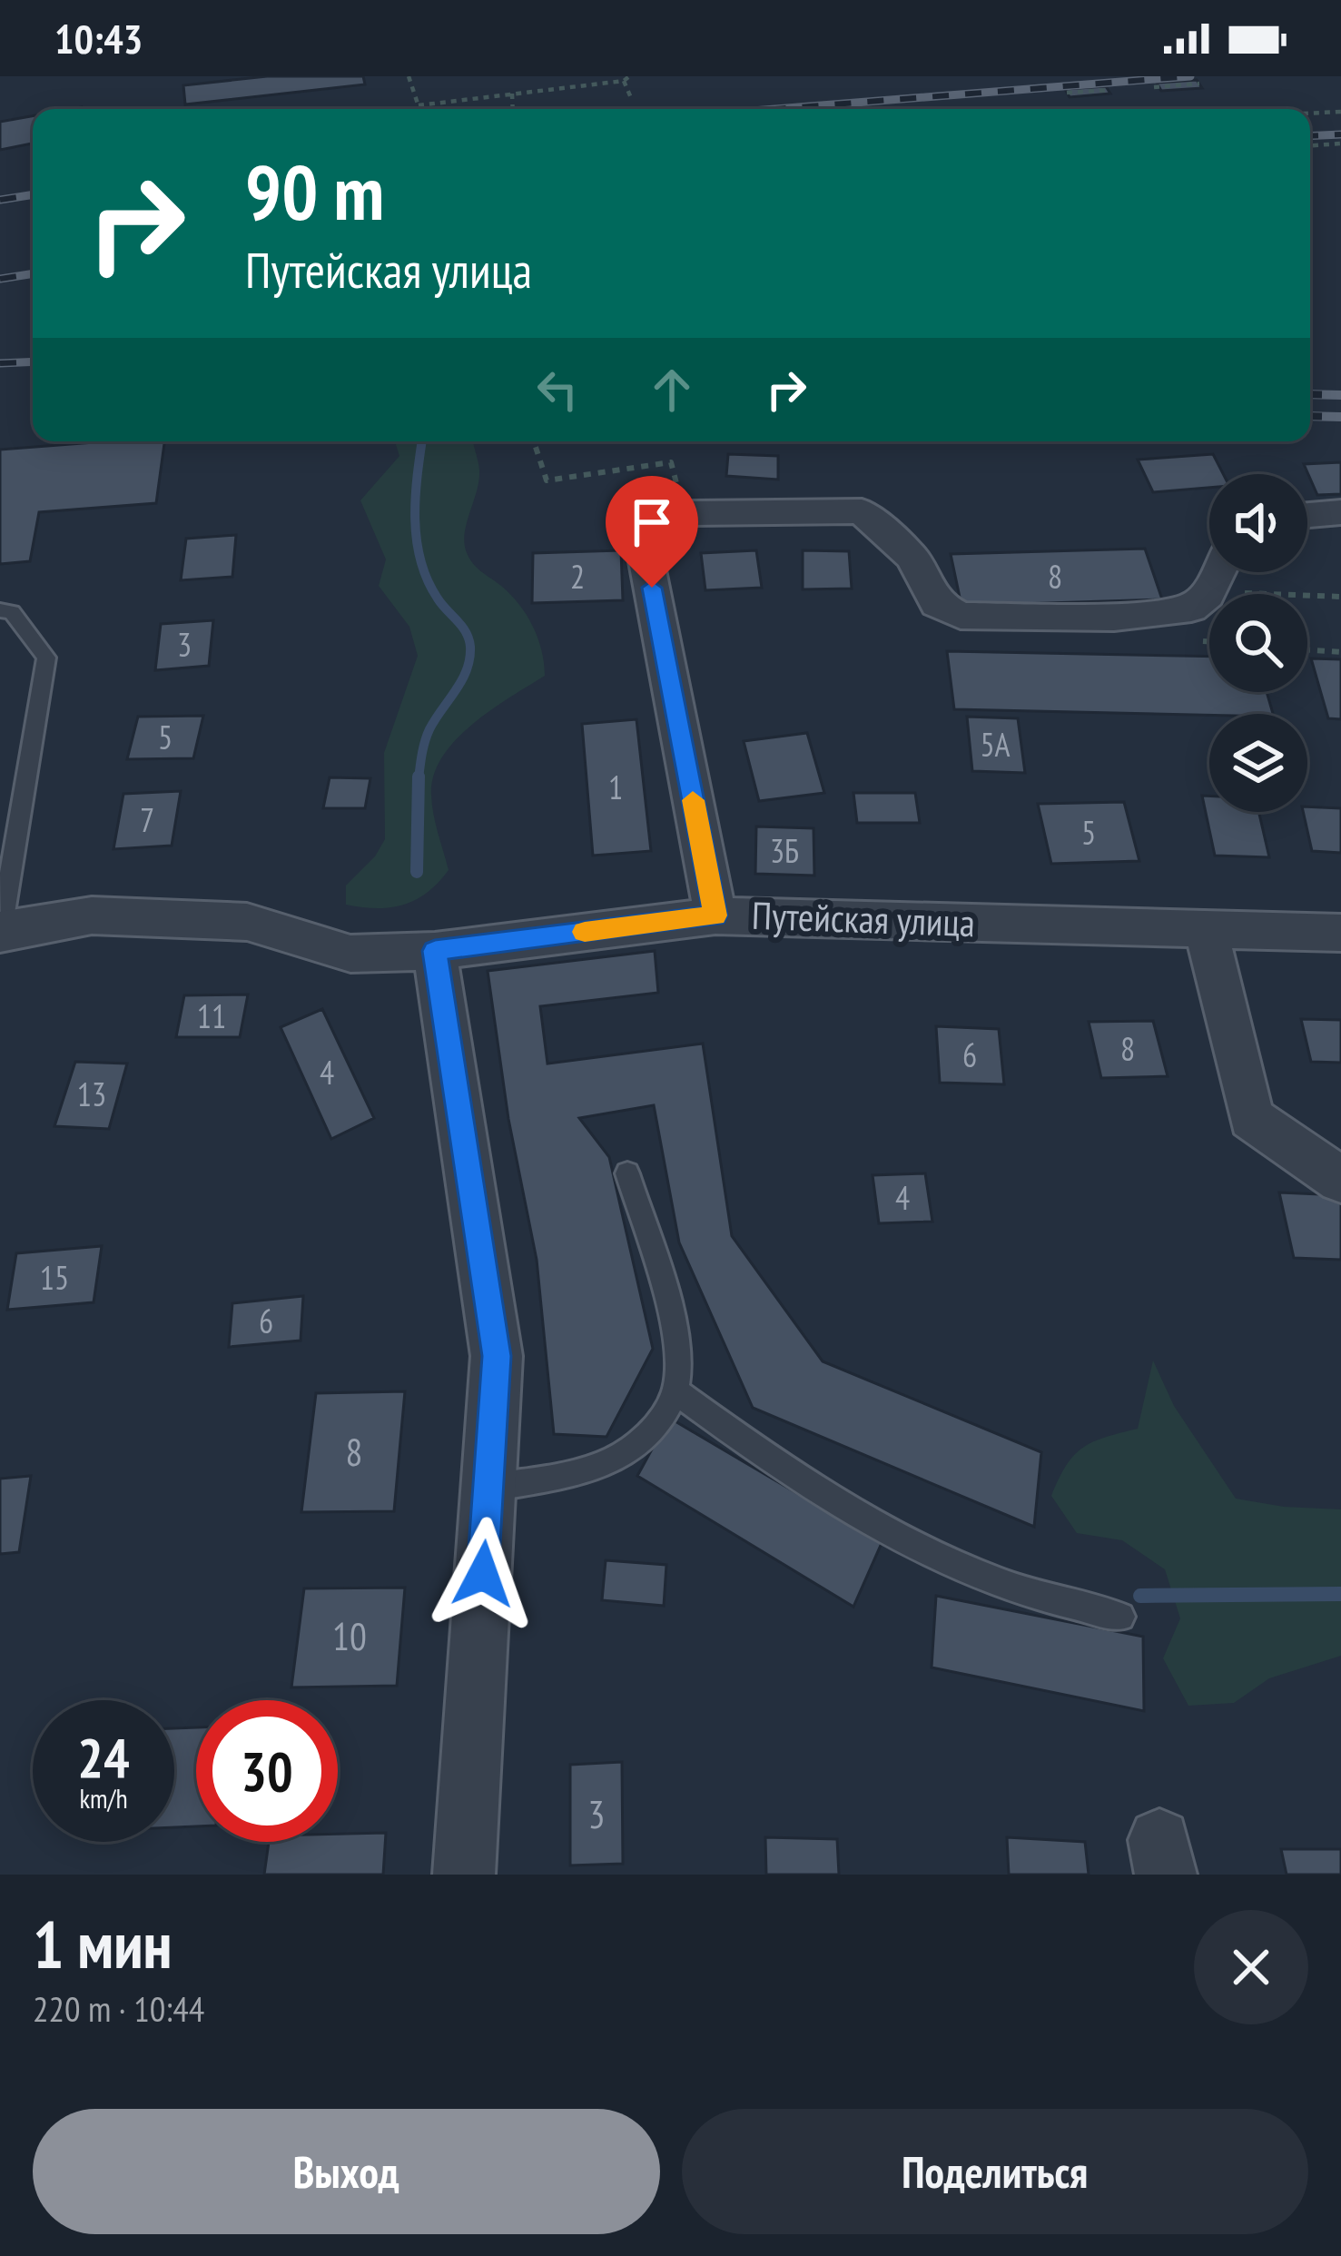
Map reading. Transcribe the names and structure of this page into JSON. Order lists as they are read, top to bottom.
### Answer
{
  "streets": {
    "street": ["Путейская улица"]
  },
  "house_numbers": [
    "2",
    "8",
    "3",
    "5",
    "5А",
    "1",
    "7",
    "5",
    "3Б",
    "11",
    "8",
    "6",
    "4",
    "13",
    "4",
    "15",
    "6",
    "8",
    "10",
    "3"
  ],
  "page": {
    "status": "10:43",
    "turn": ["90 m", "Путейская улица"],
    "speed": "24 km/h",
    "limit": "30",
    "heading": ["1 мин", "220 m · 10:44"],
    "buttons": ["Выход", "Поделиться"]
  }
}
